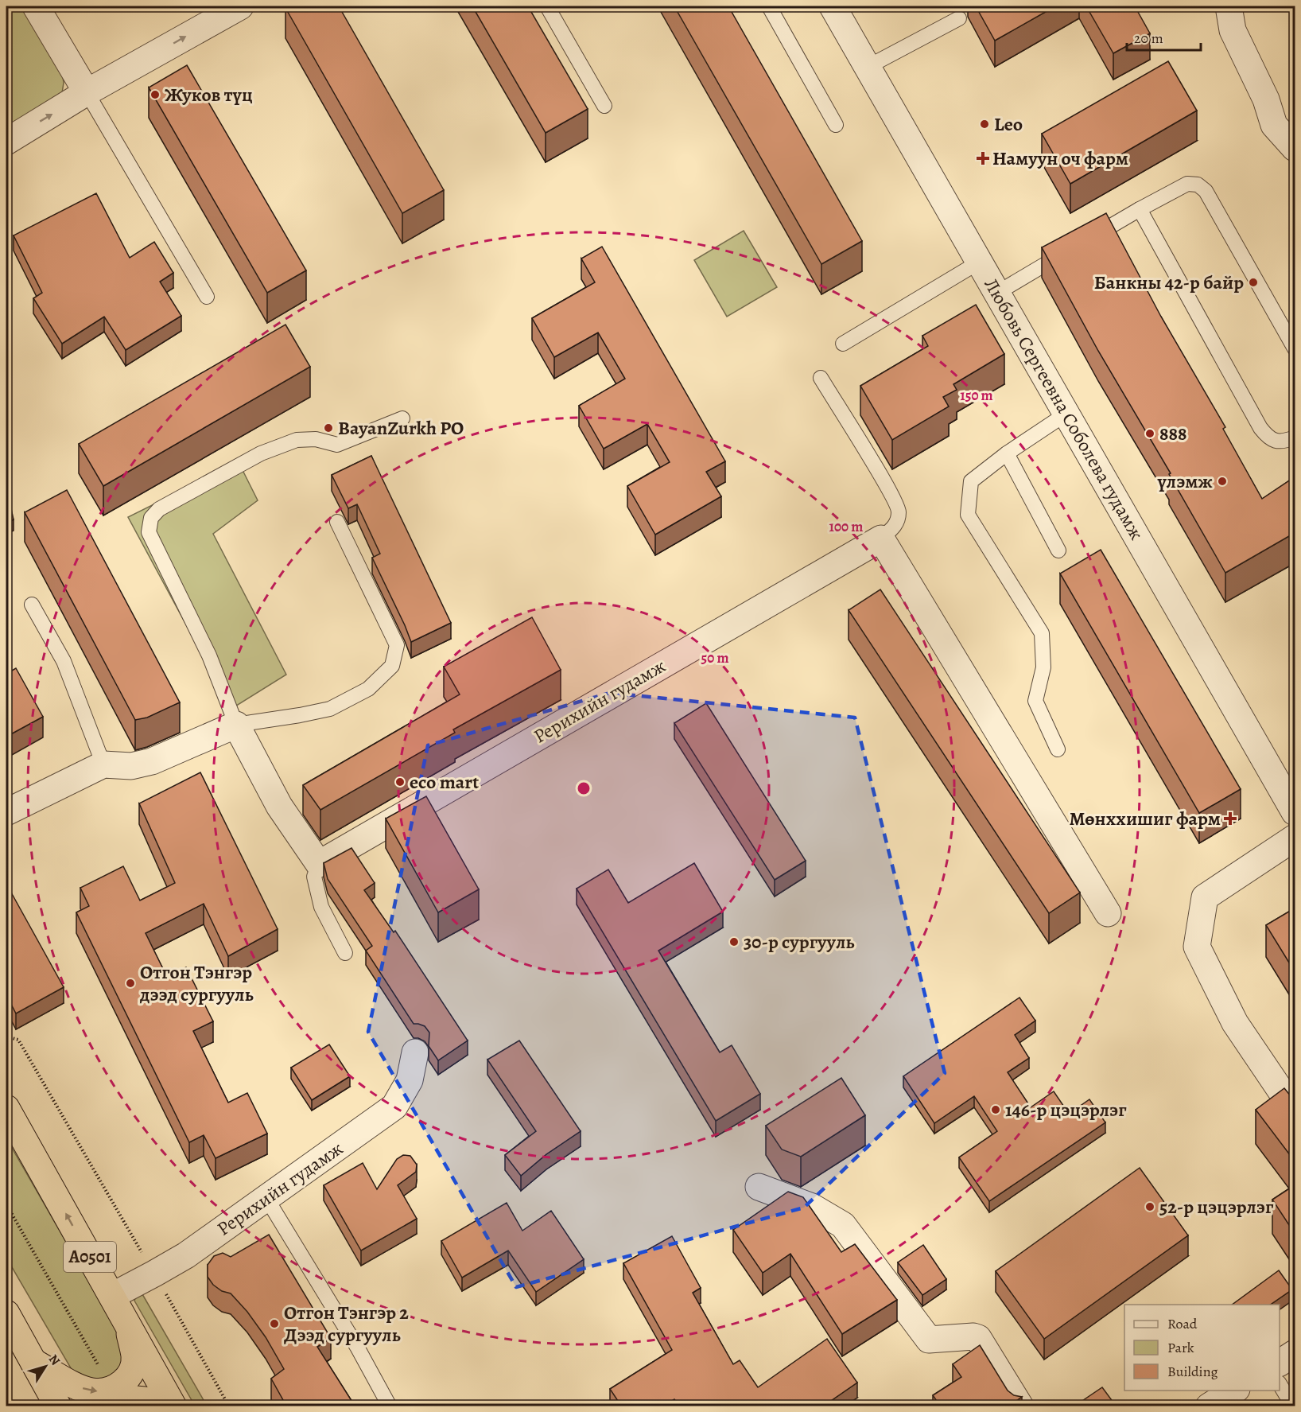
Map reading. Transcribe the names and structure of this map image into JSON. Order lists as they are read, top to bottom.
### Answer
{
  "streets": {
    "highway": ["A0501"],
    "street": ["Любовь Сергеевна Соболева гудамж", "Рерихийн гудамж"]
  },
  "crossings": [
    ["Рерихийн гудамж", "A0501"]
  ],
  "places": {
    "other": [
      "Жуков түц",
      "Leo",
      "Банкны 42-р байр",
      "BayanZurkh PO",
      "888",
      "үлэмж",
      "eco mart",
      "30-р сургууль",
      "Отгон Тэнгэр дээд сургууль",
      "146-р цэцэрлэг",
      "52-р цэцэрлэг",
      "Отгон Тэнгэр 2 Дээд сургууль"
    ],
    "health": ["Намуун оч фарм", "Мөнххишиг фарм"]
  },
  "legend": ["Road", "Park", "Building"],
  "scale_bar": "20 m",
  "north": "top right",
  "rings": ["150 m", "100 m", "50 m"]
}
